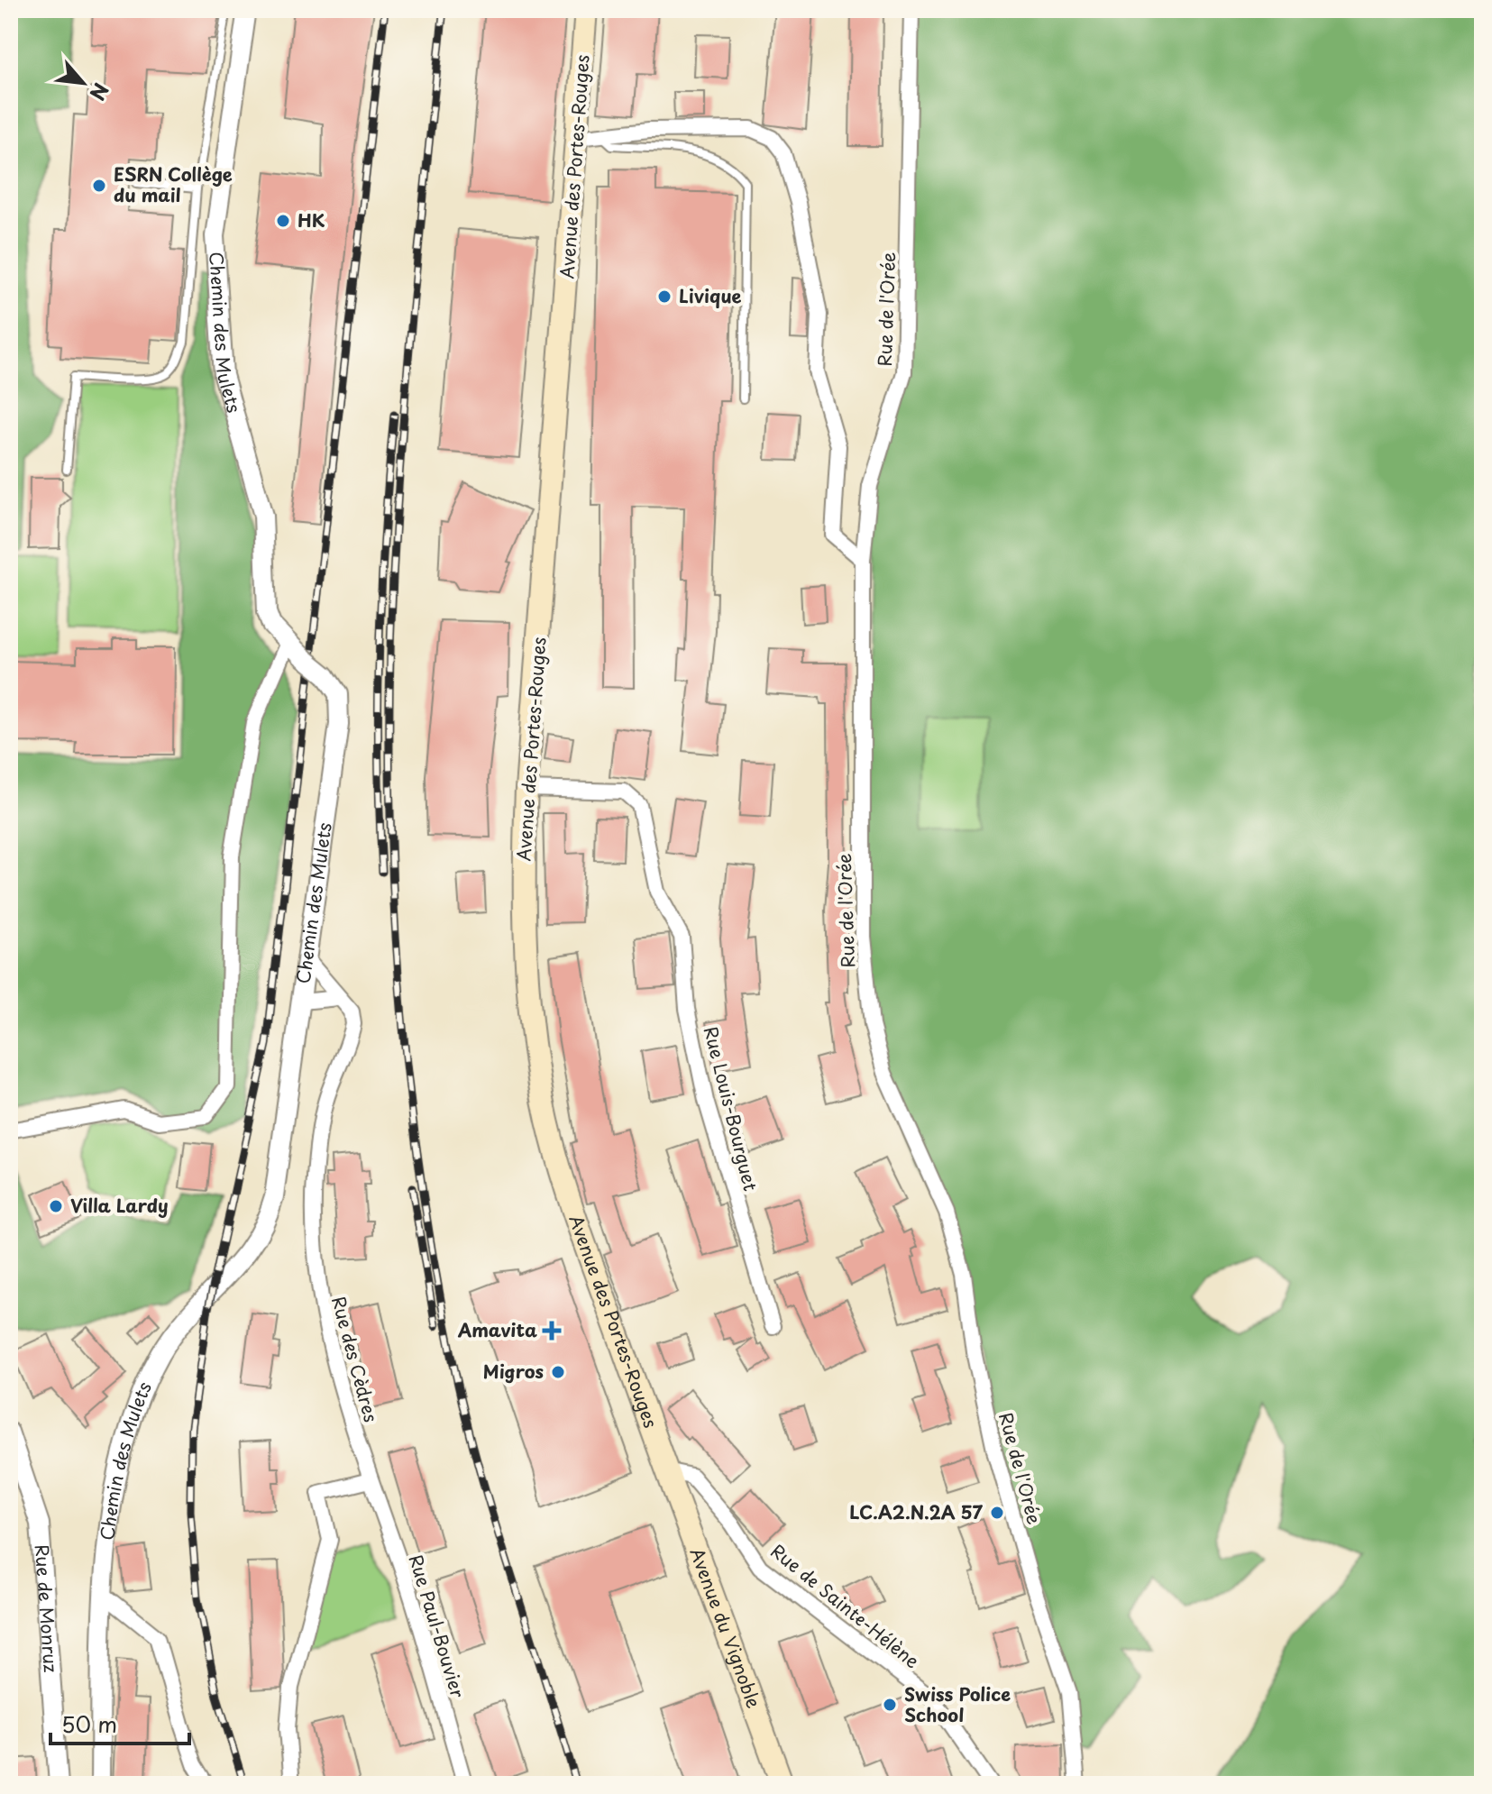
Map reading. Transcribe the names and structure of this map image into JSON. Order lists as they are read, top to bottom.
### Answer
{
  "streets": {
    "main road": ["Avenue des Portes-Rouges", "Avenue du Vignoble"],
    "street": [
      "Rue de l'Orée",
      "Chemin des Mulets",
      "Rue Louis-Bourguet",
      "Rue des Cèdres",
      "Rue de Sainte-Hélène",
      "Rue de Monruz",
      "Rue Paul-Bouvier"
    ]
  },
  "crossings": [
    ["Avenue des Portes-Rouges", "Rue Louis-Bourguet"],
    ["Avenue des Portes-Rouges", "Rue de Sainte-Hélène"],
    ["Avenue des Portes-Rouges", "Avenue du Vignoble"],
    ["Chemin des Mulets", "Rue des Cèdres"],
    ["Rue des Cèdres", "Rue Paul-Bouvier"],
    ["Rue de Sainte-Hélène", "Avenue du Vignoble"]
  ],
  "places": {
    "other": [
      "ESRN Collège du mail",
      "HK",
      "Livique",
      "Villa Lardy",
      "Migros",
      "LC.A2.N.2A 57",
      "Swiss Police School"
    ],
    "health": ["Amavita"]
  },
  "scale_bar": "50 m",
  "north": "bottom right"
}
